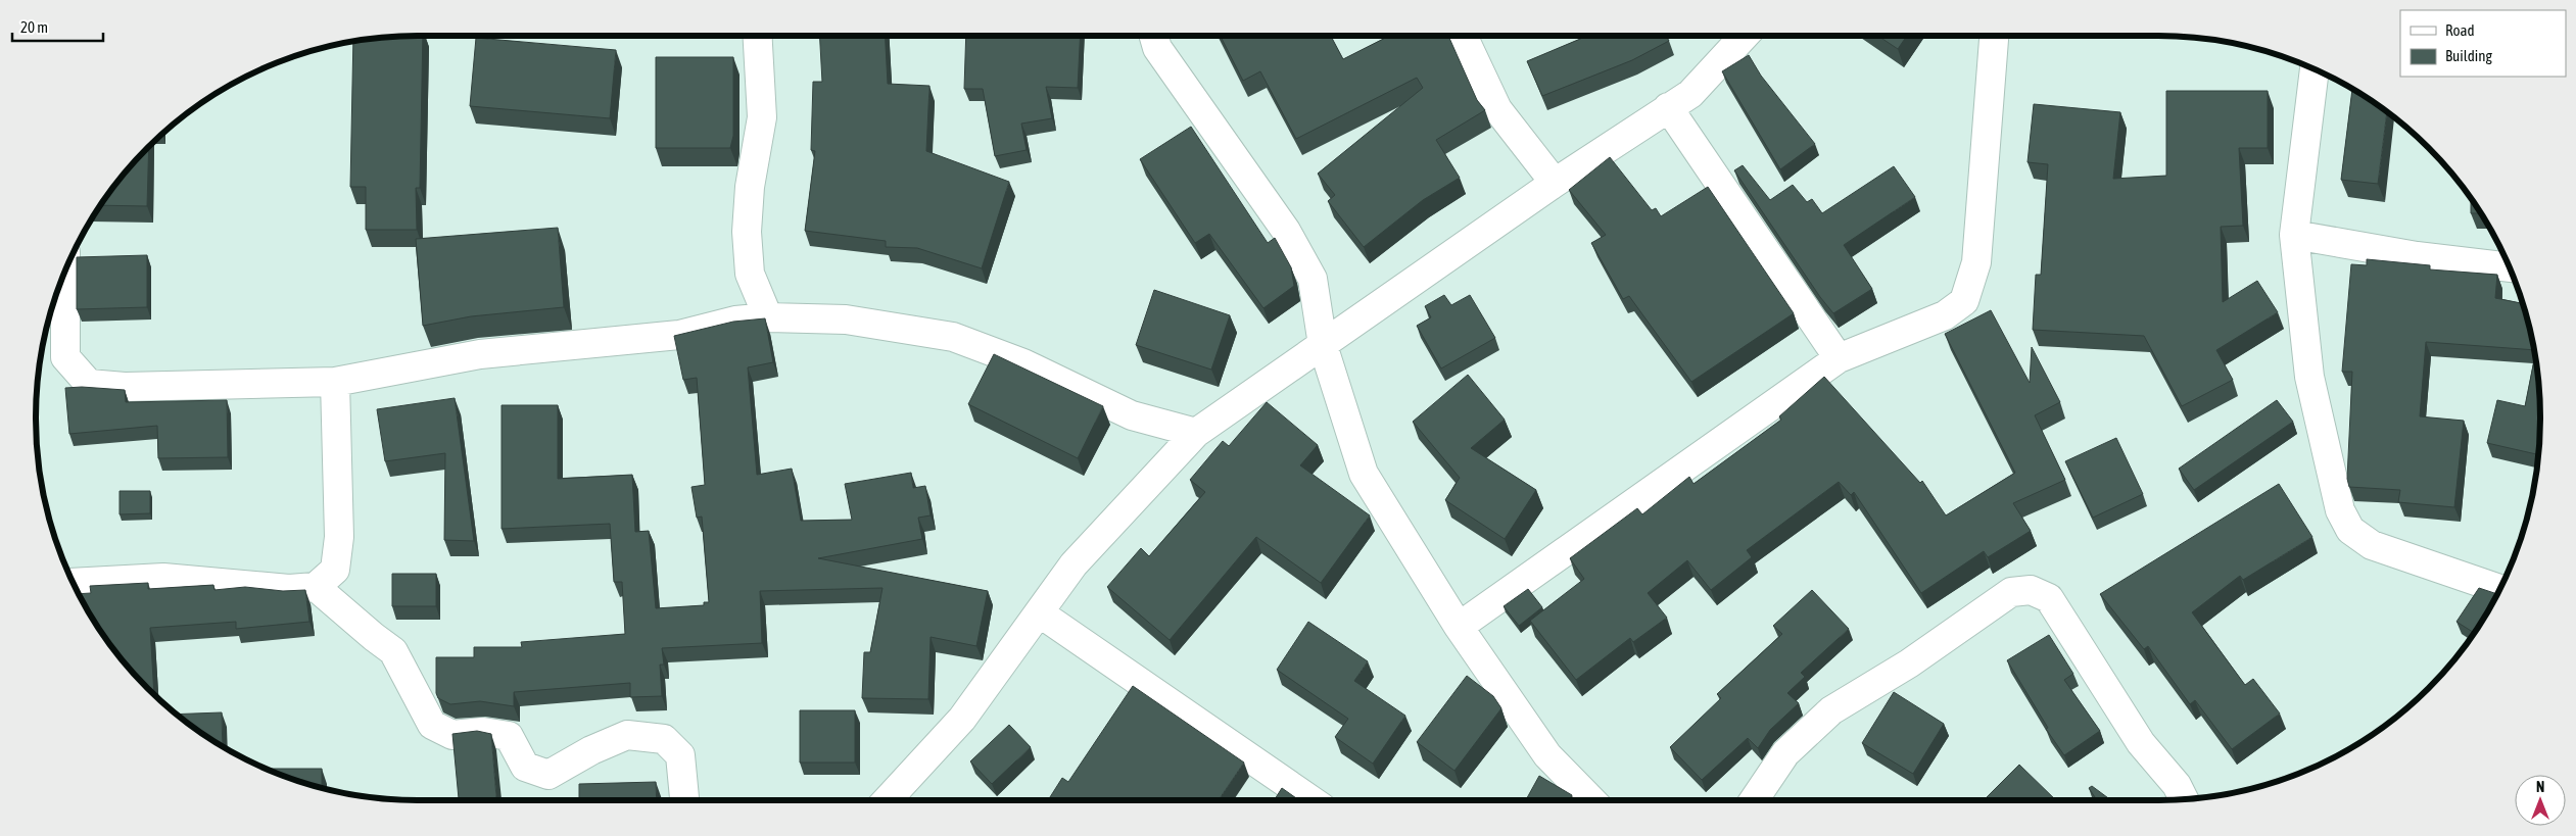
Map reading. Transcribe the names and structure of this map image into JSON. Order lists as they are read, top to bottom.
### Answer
{
  "legend": ["Road", "Building"],
  "scale_bar": "20 m",
  "north": "top"
}
